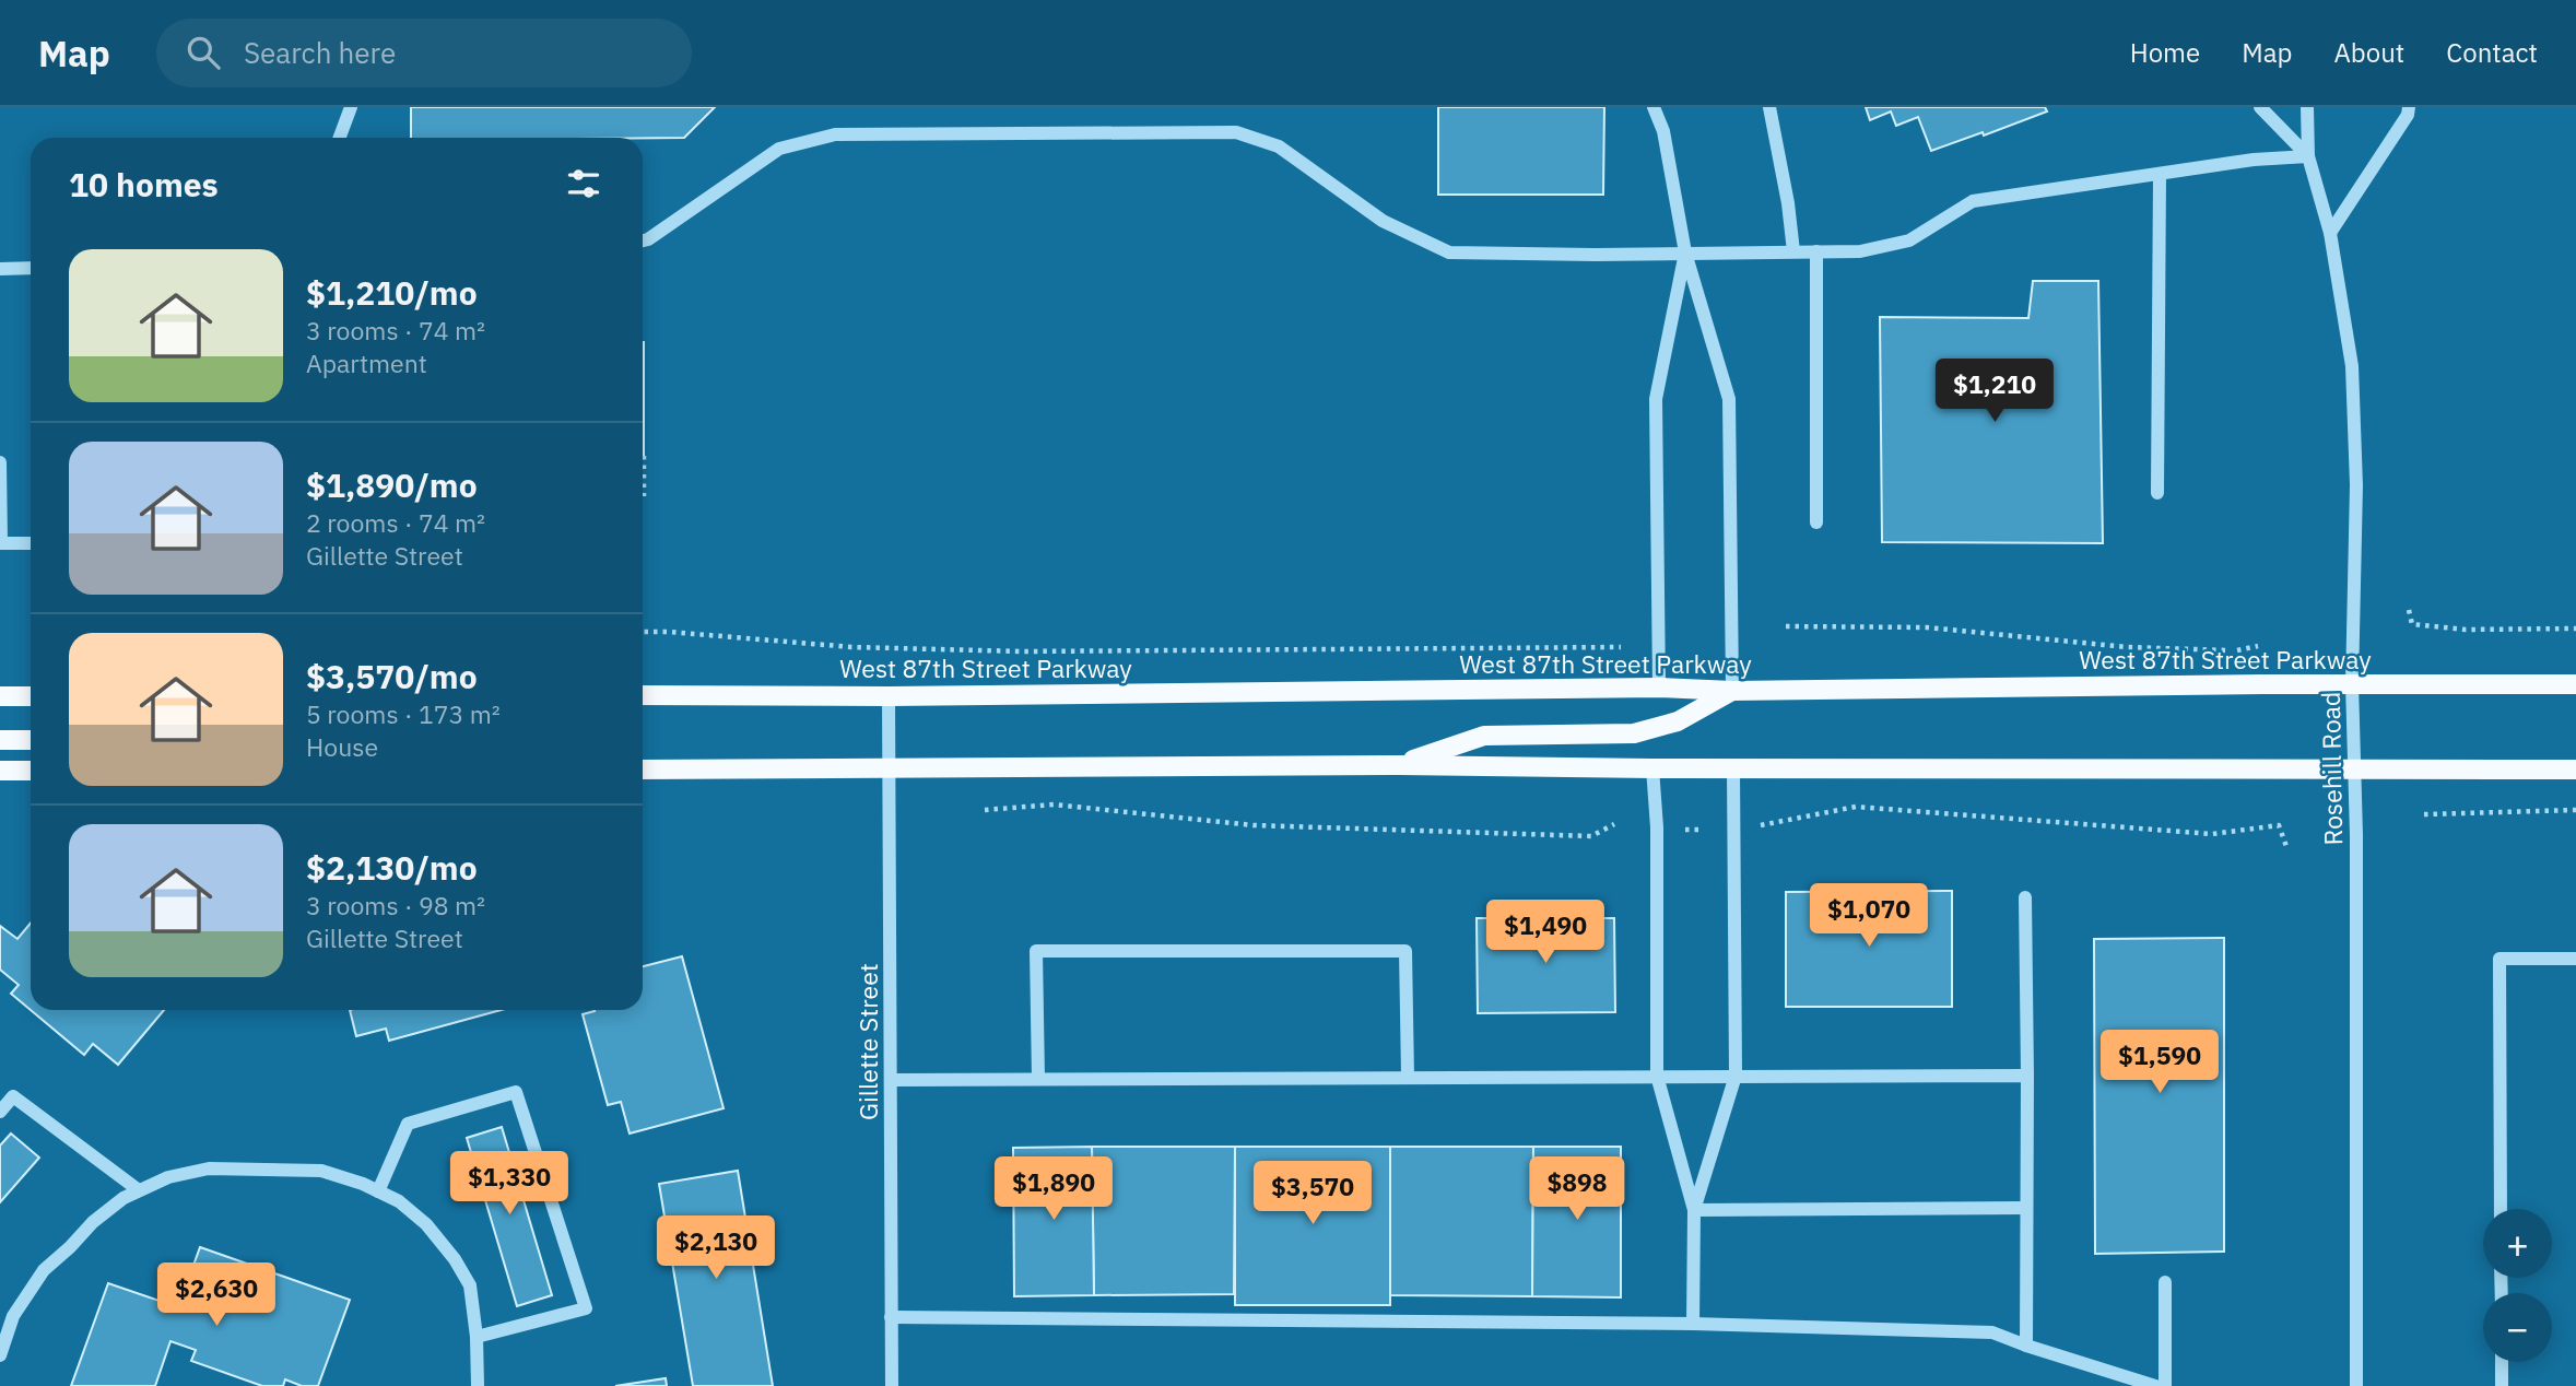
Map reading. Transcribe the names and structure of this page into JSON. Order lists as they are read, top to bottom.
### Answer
{
  "streets": {
    "main road": ["West 87th Street Parkway"],
    "street": ["Rosehill Road", "Gillette Street"]
  },
  "crossings": [
    ["West 87th Street Parkway", "Rosehill Road"],
    ["West 87th Street Parkway", "Gillette Street"]
  ],
  "page": {
    "header": "Map",
    "search": "Search here",
    "nav": [
      "Home",
      "Map",
      "About",
      "Contact"
    ],
    "heading": "10 homes",
    "list": [
      {
        "name": "$1,210/mo",
        "note": "3 rooms · 74 m² · Apartment"
      },
      {
        "name": "$1,890/mo",
        "note": "2 rooms · 74 m² · Gillette Street"
      },
      {
        "name": "$3,570/mo",
        "note": "5 rooms · 173 m² · House"
      },
      {
        "name": "$2,130/mo",
        "note": "3 rooms · 98 m² · Gillette Street"
      }
    ],
    "price": [
      "$1,210",
      "$1,070",
      "$1,490",
      "$1,590",
      "$1,330",
      "$1,890",
      "$898",
      "$3,570",
      "$2,130",
      "$2,630"
    ],
    "map_buttons": ["+", "−"]
  }
}
